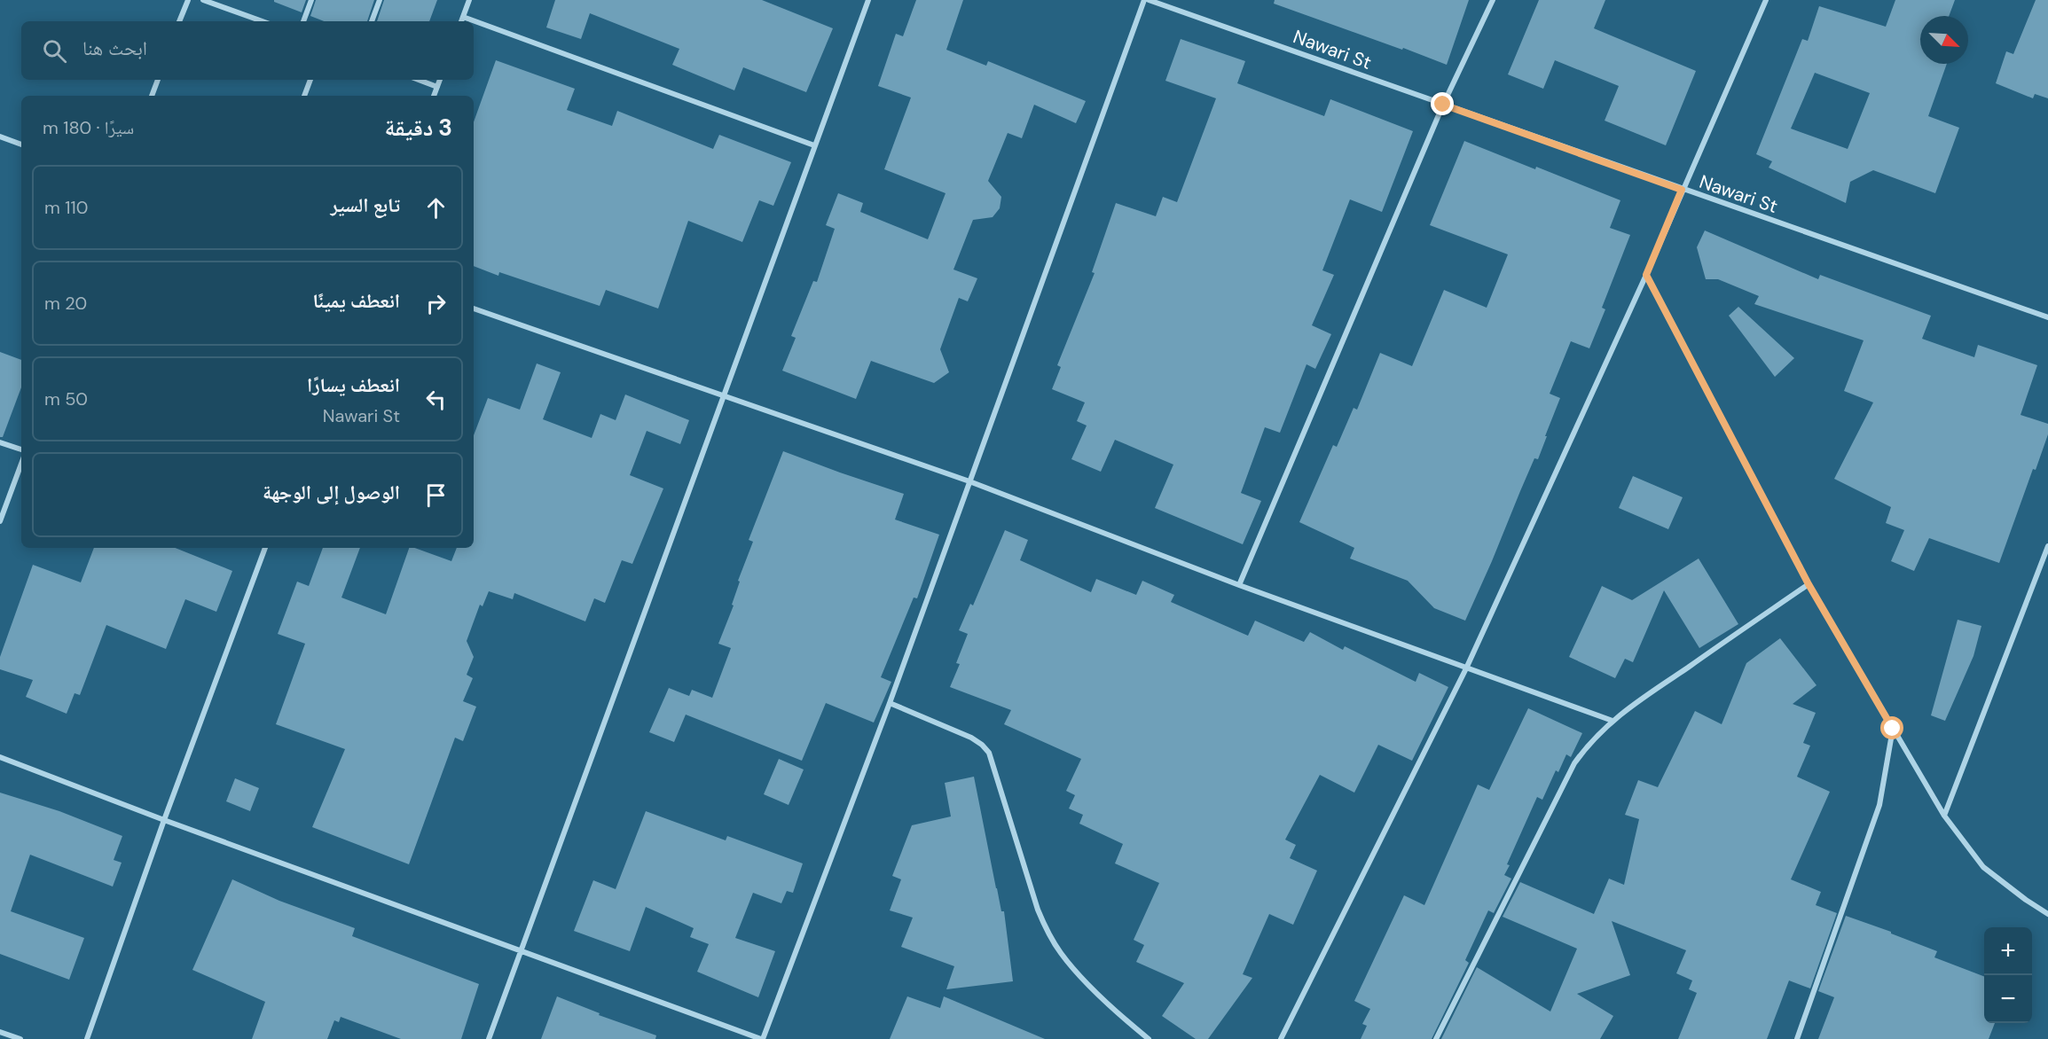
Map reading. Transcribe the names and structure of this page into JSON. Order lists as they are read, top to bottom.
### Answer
{
  "streets": {
    "street": ["Nawari St"]
  },
  "north": "bottom right",
  "page": {
    "search": "ابحث هنا",
    "heading": ["3 دقيقة", "سيرًا · 180 m"],
    "list": [
      ["تابع السير", "110 m"],
      ["انعطف يمينًا", "20 m"],
      ["انعطف يسارًا", "Nawari St", "50 m"],
      "الوصول إلى الوجهة"
    ],
    "map_buttons": ["+", "−"]
  }
}
